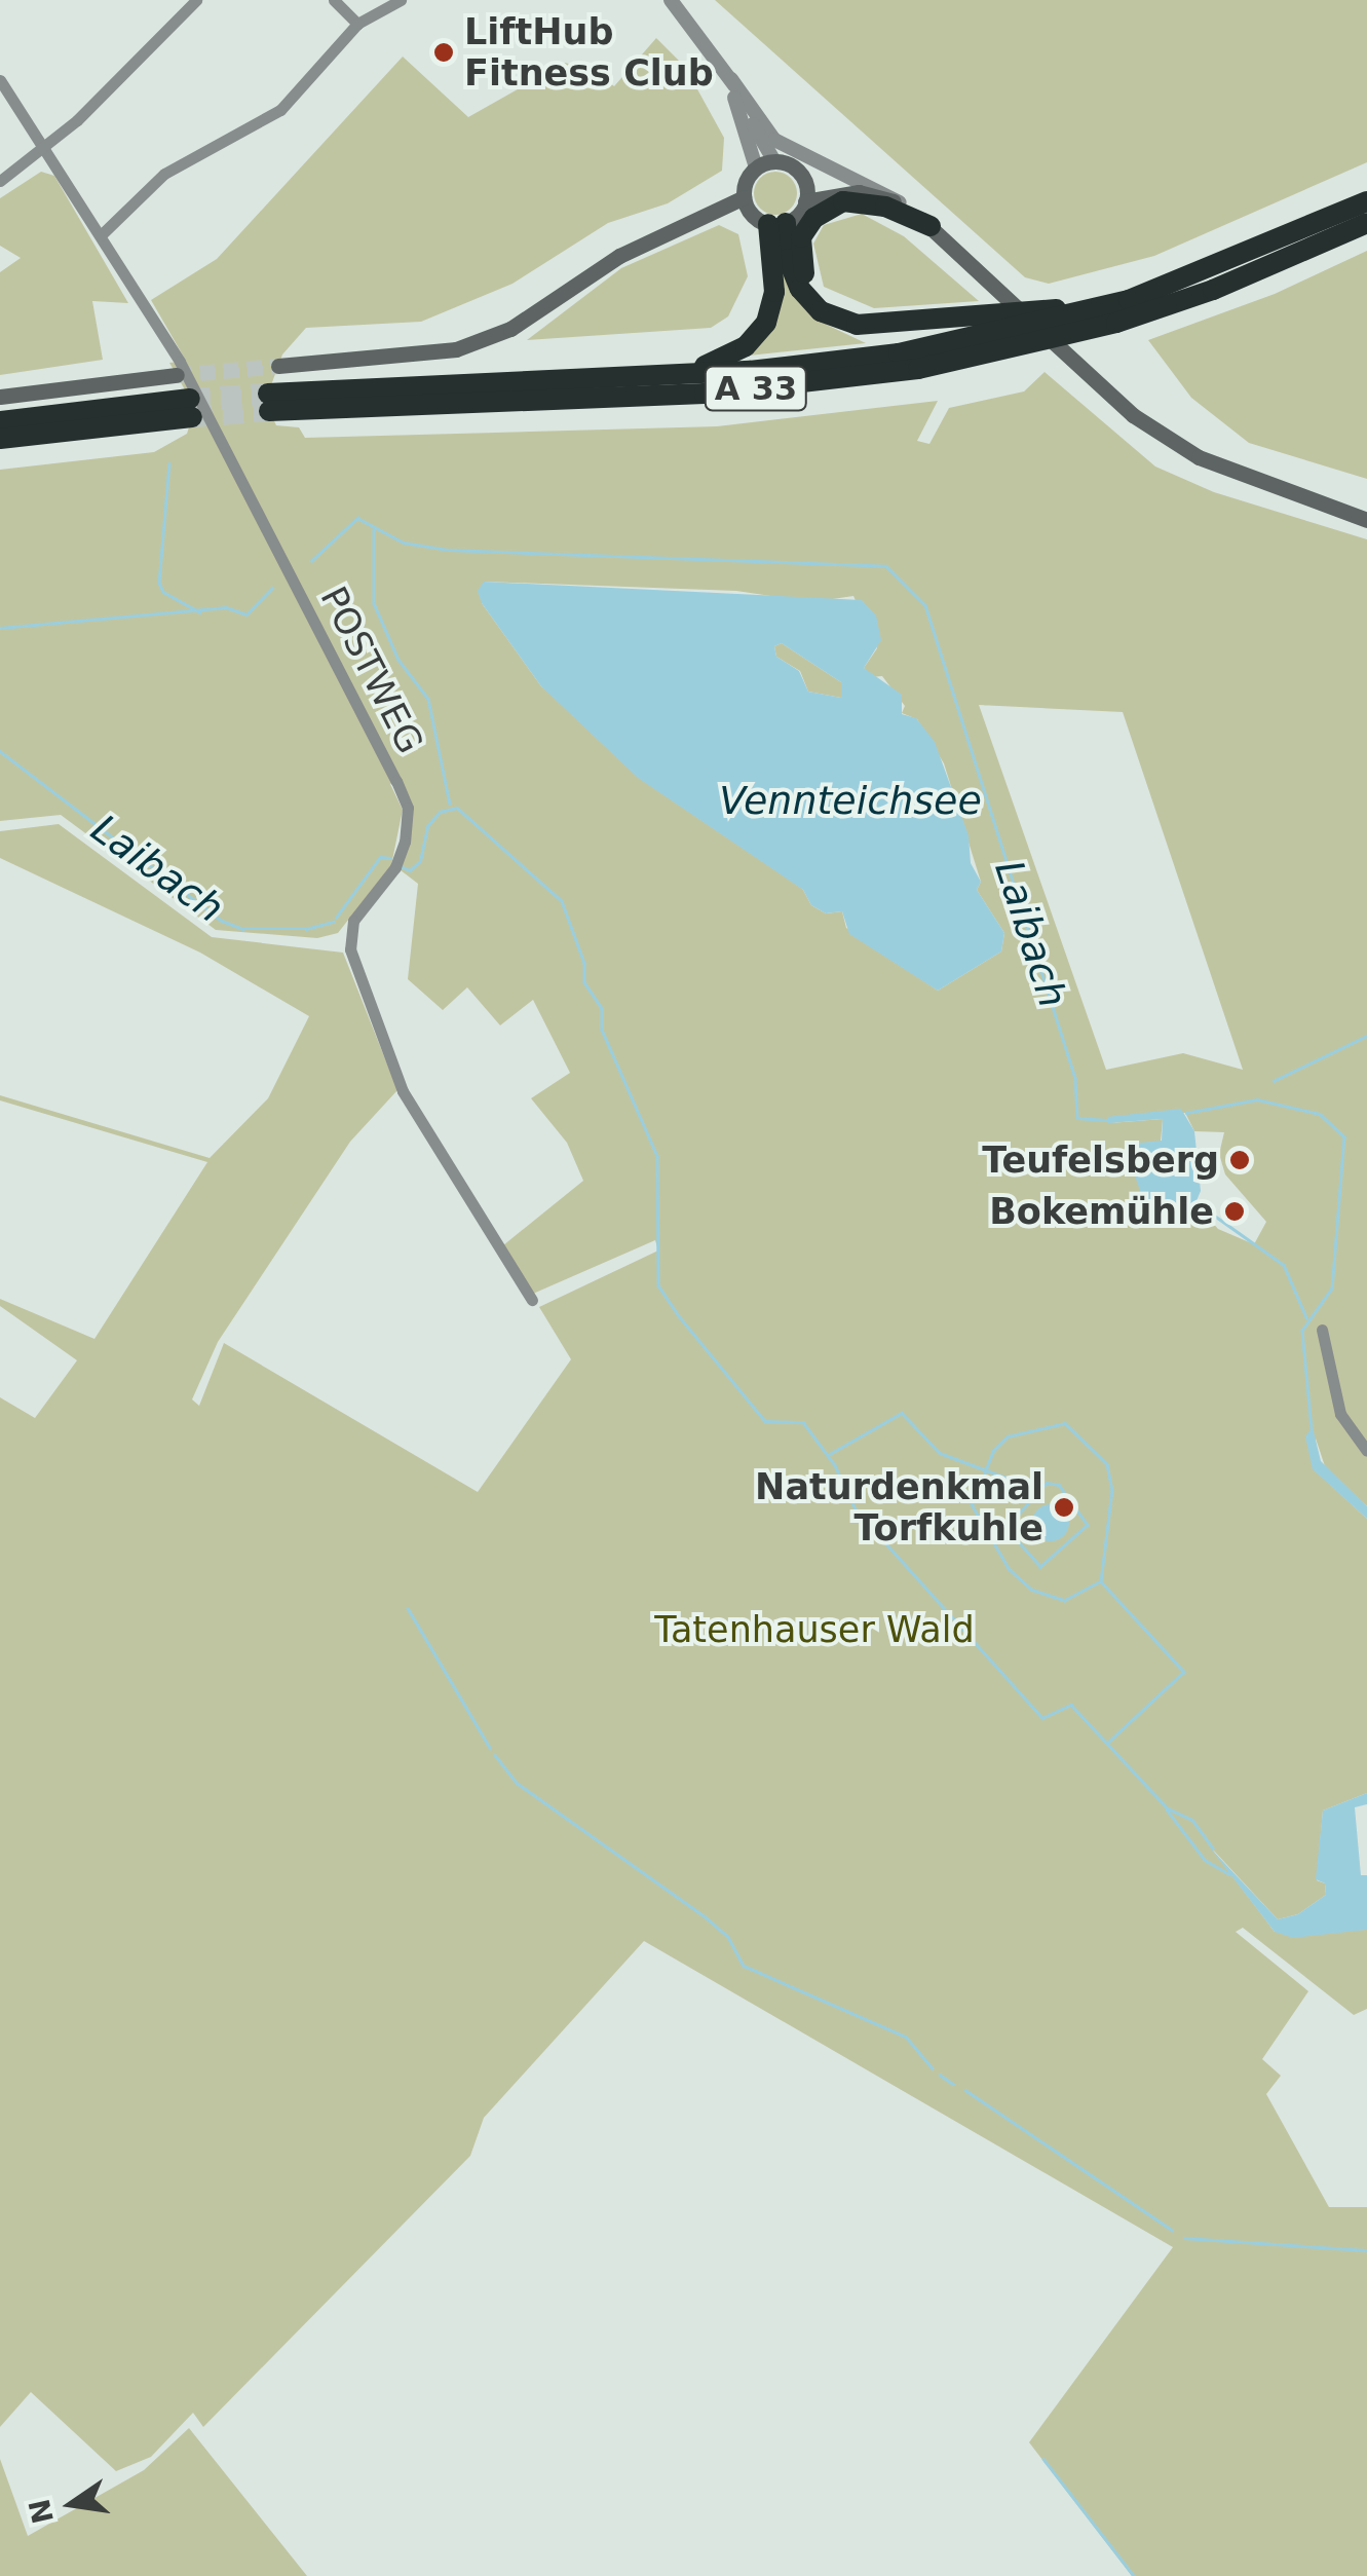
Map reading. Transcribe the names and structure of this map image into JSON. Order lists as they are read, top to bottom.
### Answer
{
  "streets": {
    "highway": ["A 33"],
    "street": ["POSTWEG"]
  },
  "water": ["Vennteichsee", "Laibach"],
  "parks": ["Tatenhauser Wald"],
  "places": [
    "LiftHub Fitness Club",
    "Teufelsberg",
    "Bokemühle",
    "Naturdenkmal Torfkuhle"
  ],
  "north": "left"
}
